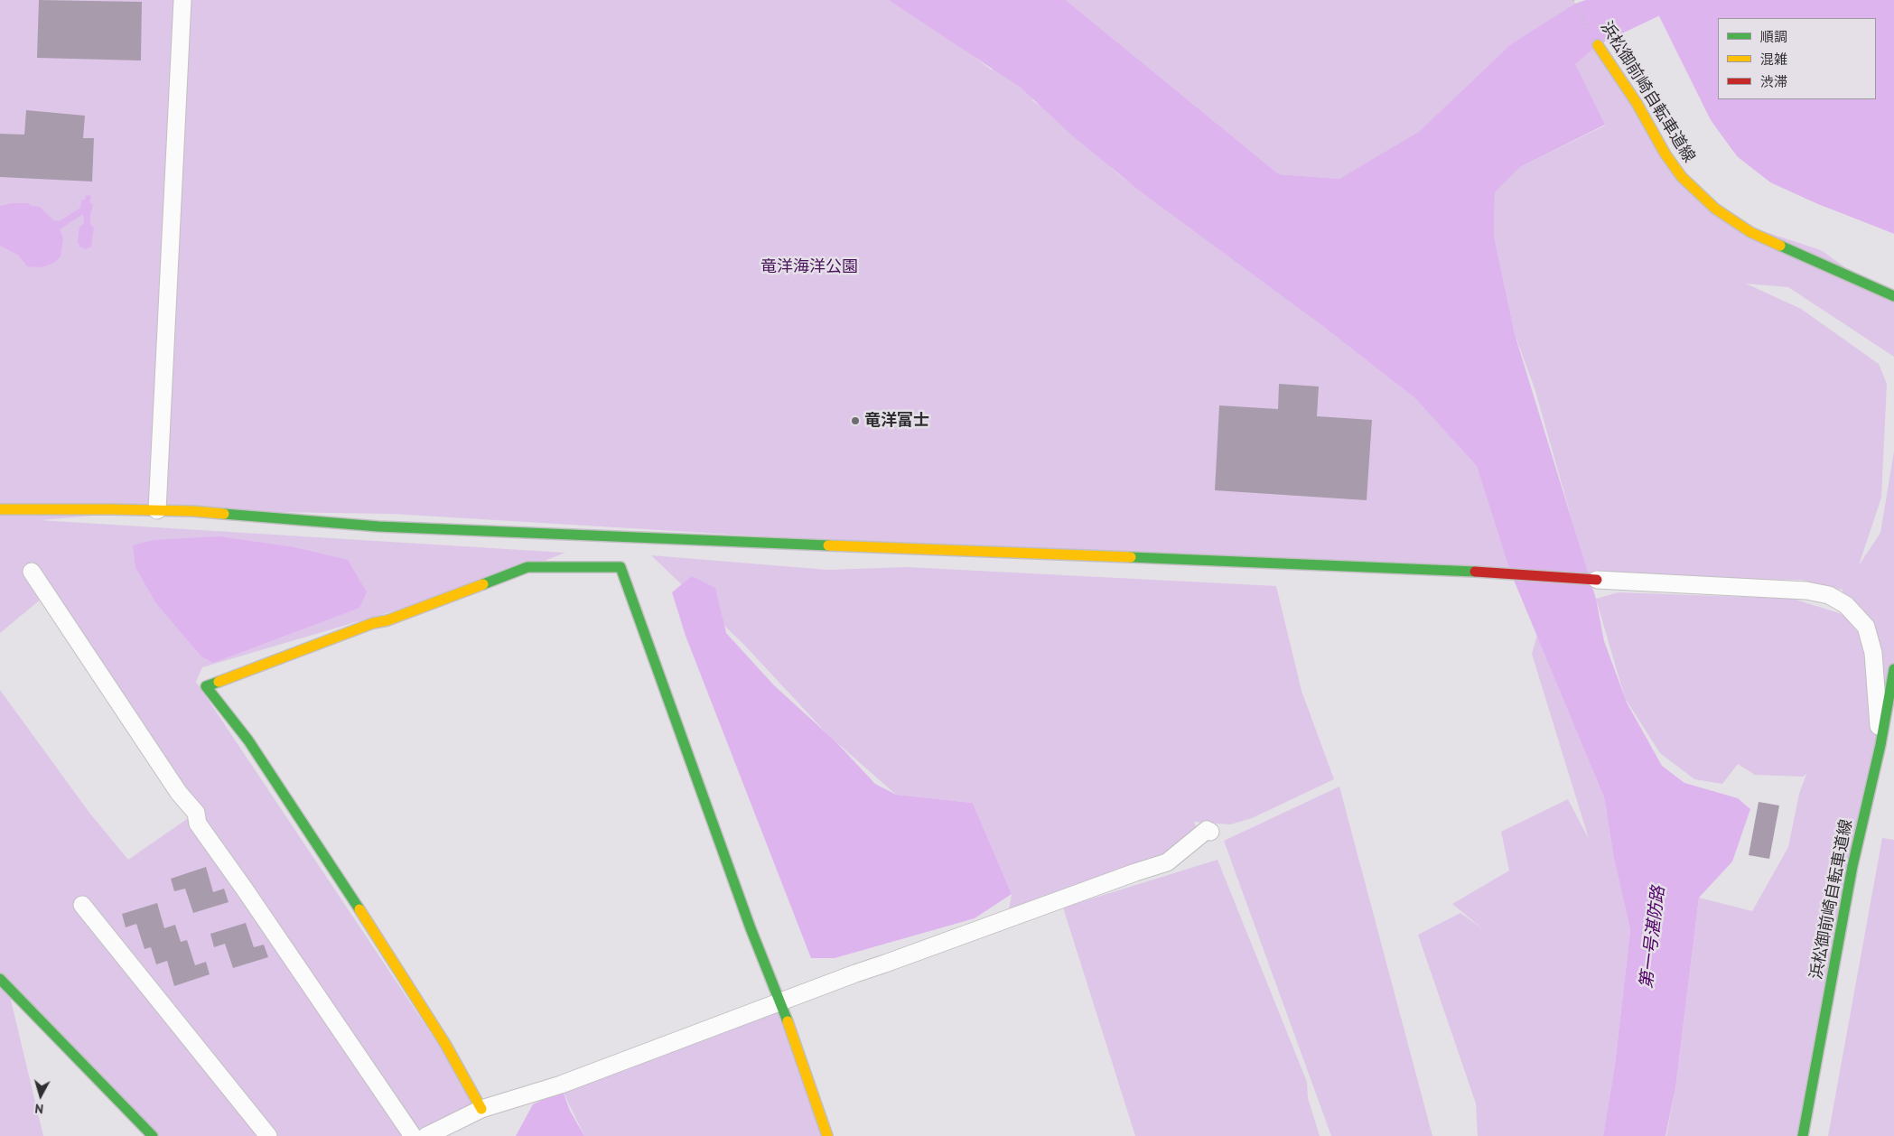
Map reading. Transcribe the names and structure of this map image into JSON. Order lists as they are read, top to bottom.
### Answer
{
  "streets": {
    "street": ["浜松御前崎自転車道線"]
  },
  "water": ["第一号湛防路"],
  "parks": ["竜洋海洋公園"],
  "places": ["竜洋富士"],
  "legend": ["順調", "混雑", "渋滞"],
  "north": "bottom"
}
